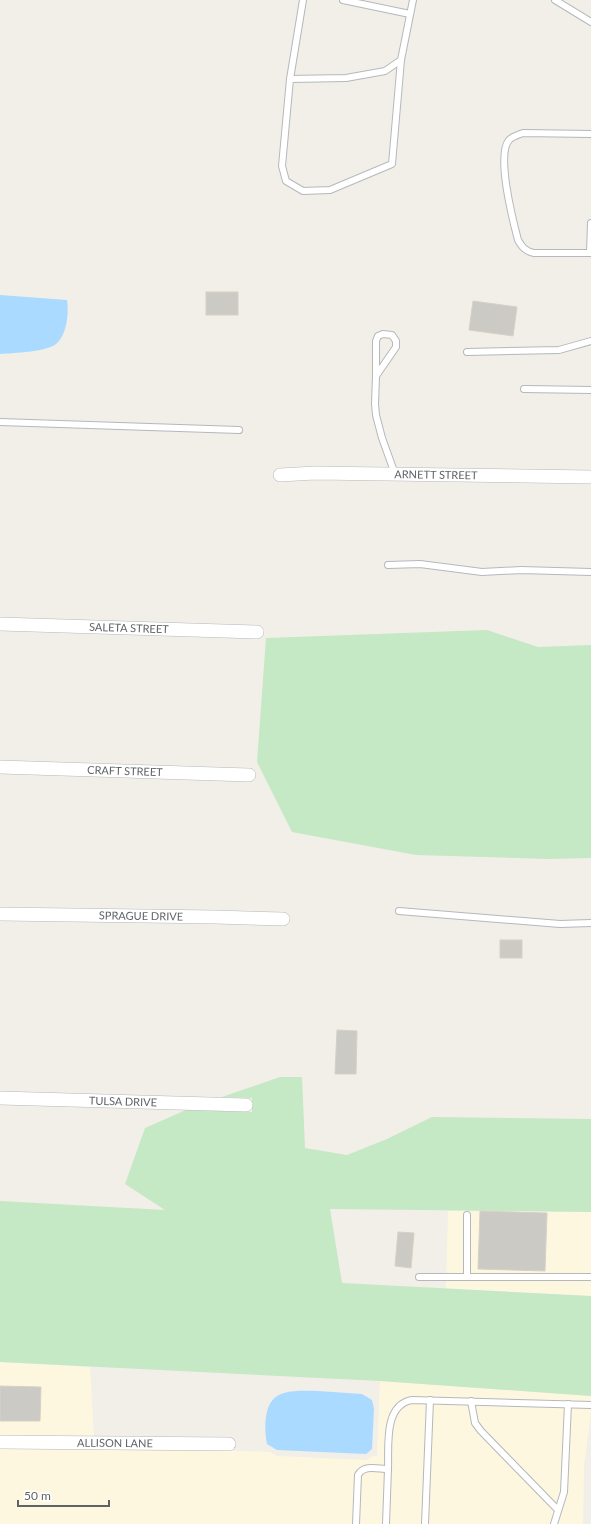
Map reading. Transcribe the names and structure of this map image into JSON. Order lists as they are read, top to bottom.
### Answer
{
  "streets": {
    "street": [
      "ARNETT STREET",
      "SALETA STREET",
      "CRAFT STREET",
      "SPRAGUE DRIVE",
      "TULSA DRIVE",
      "ALLISON LANE"
    ]
  },
  "scale_bar": "50 m"
}
